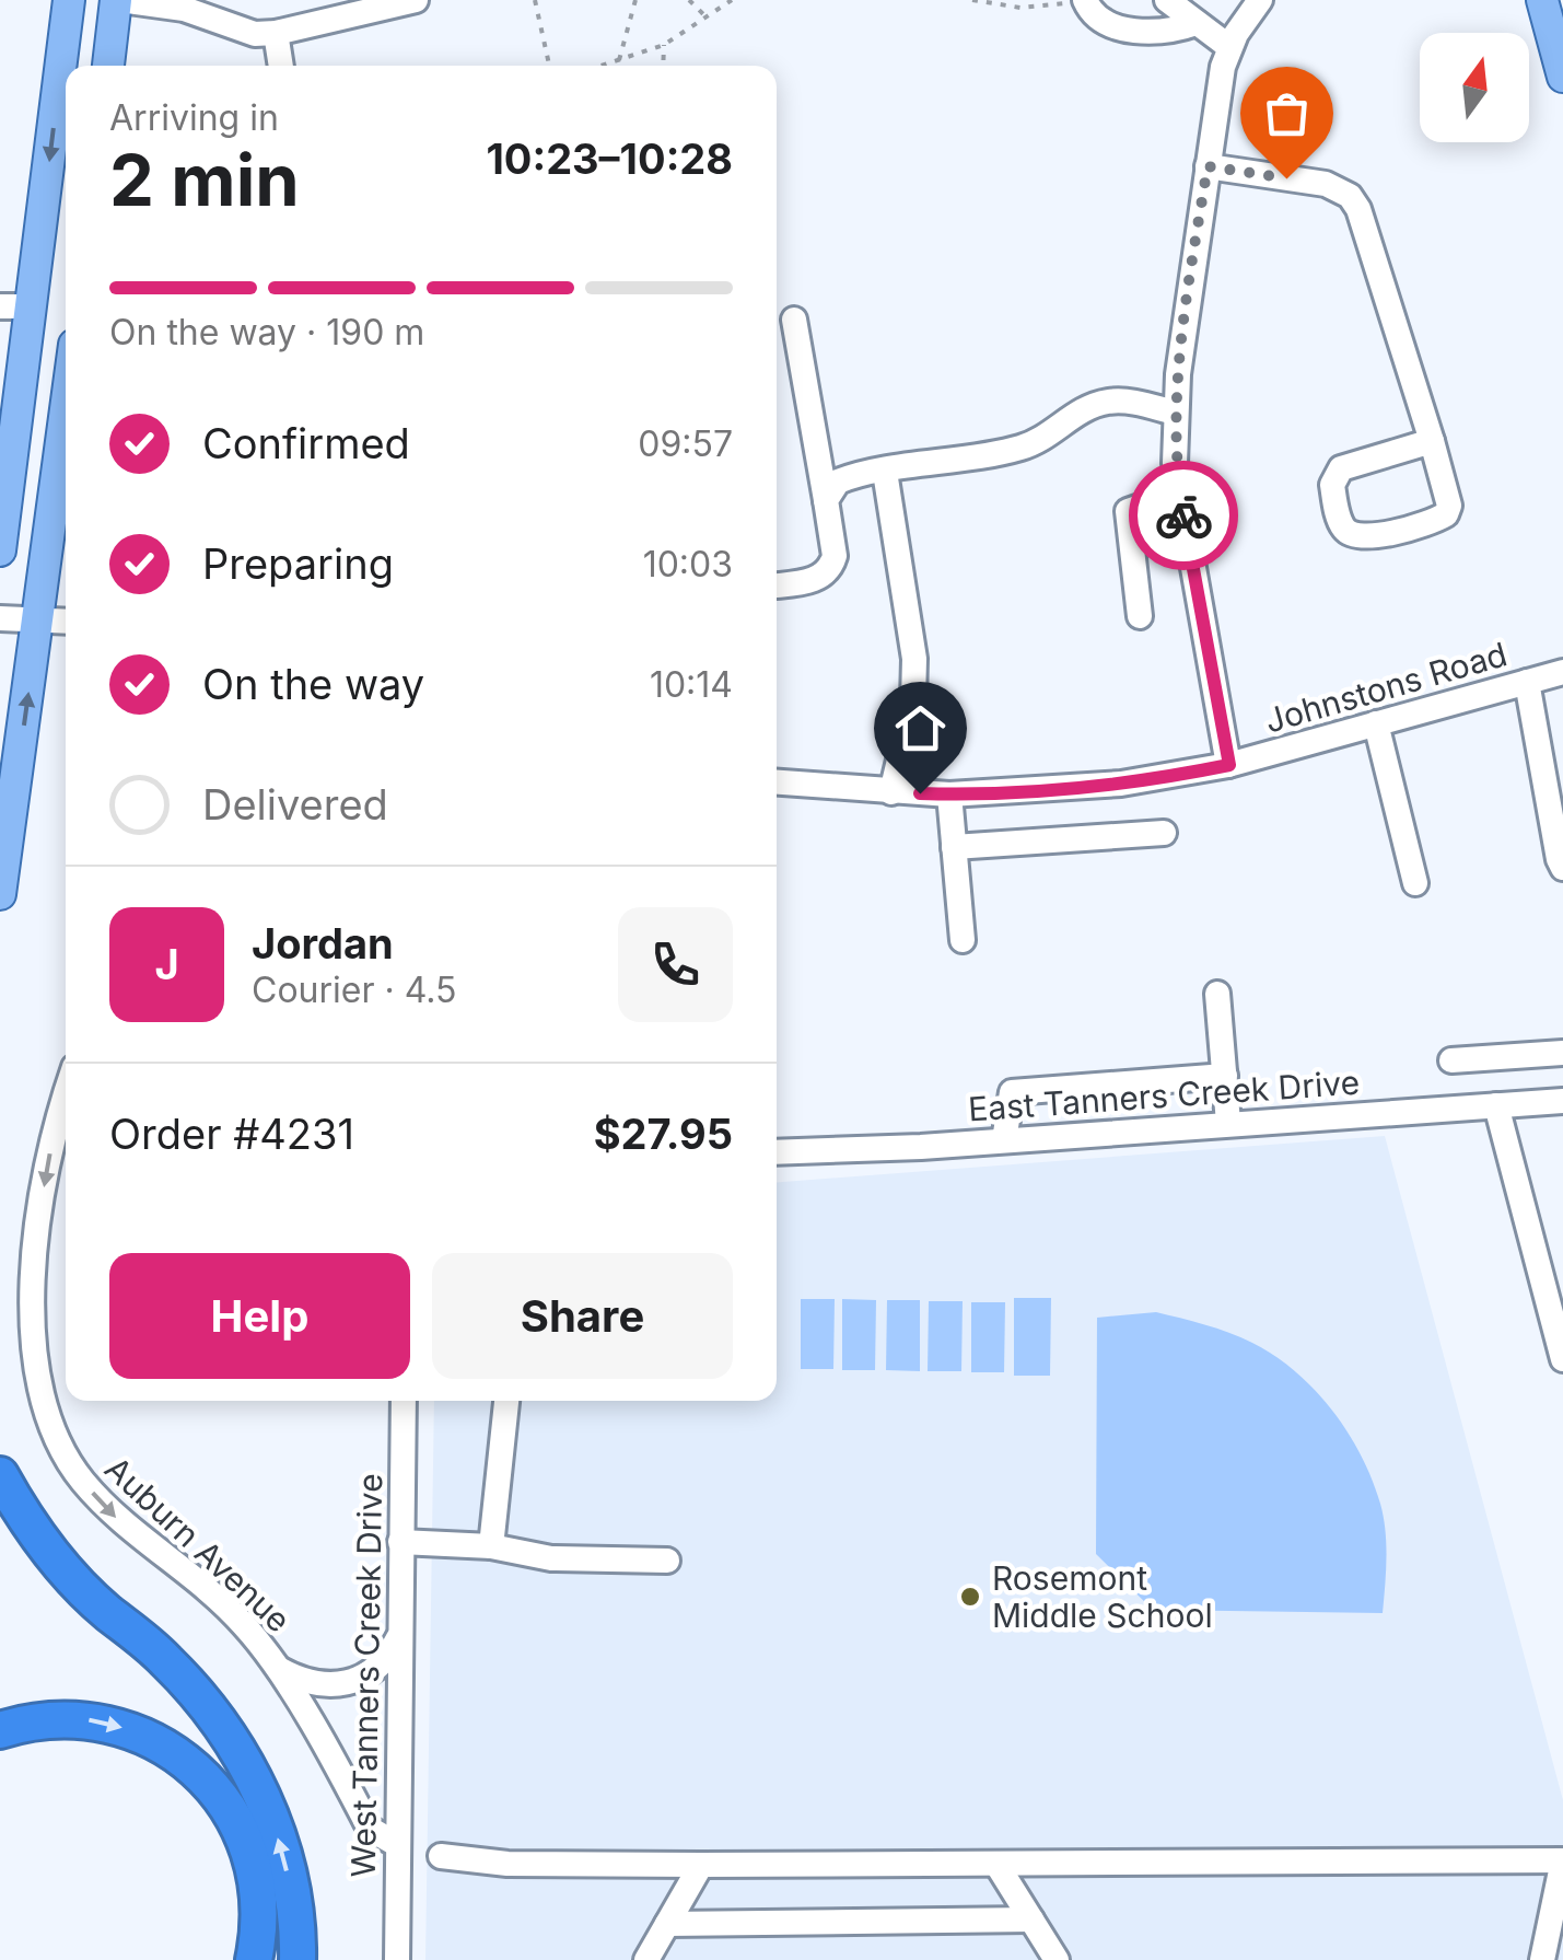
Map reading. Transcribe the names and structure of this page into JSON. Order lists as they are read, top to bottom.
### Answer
{
  "streets": {
    "street": [
      "Johnstons Road",
      "East Tanners Creek Drive",
      "Auburn Avenue",
      "West Tanners Creek Drive"
    ]
  },
  "crossings": [
    ["Auburn Avenue", "West Tanners Creek Drive"]
  ],
  "one_way": ["Auburn Avenue"],
  "places": ["Rosemont Middle School"],
  "north": "top",
  "page": {
    "heading": ["2 min", "Arriving in", "10:23–10:28"],
    "panel": [
      "Jordan",
      "Courier · 4.5",
      "Order #4231",
      "$27.95"
    ],
    "bar": "On the way · 190 m",
    "list": [
      ["Confirmed", "09:57"],
      ["Preparing", "10:03"],
      ["On the way", "10:14"],
      "Delivered"
    ],
    "round": "J",
    "buttons": ["Help", "Share"]
  }
}
